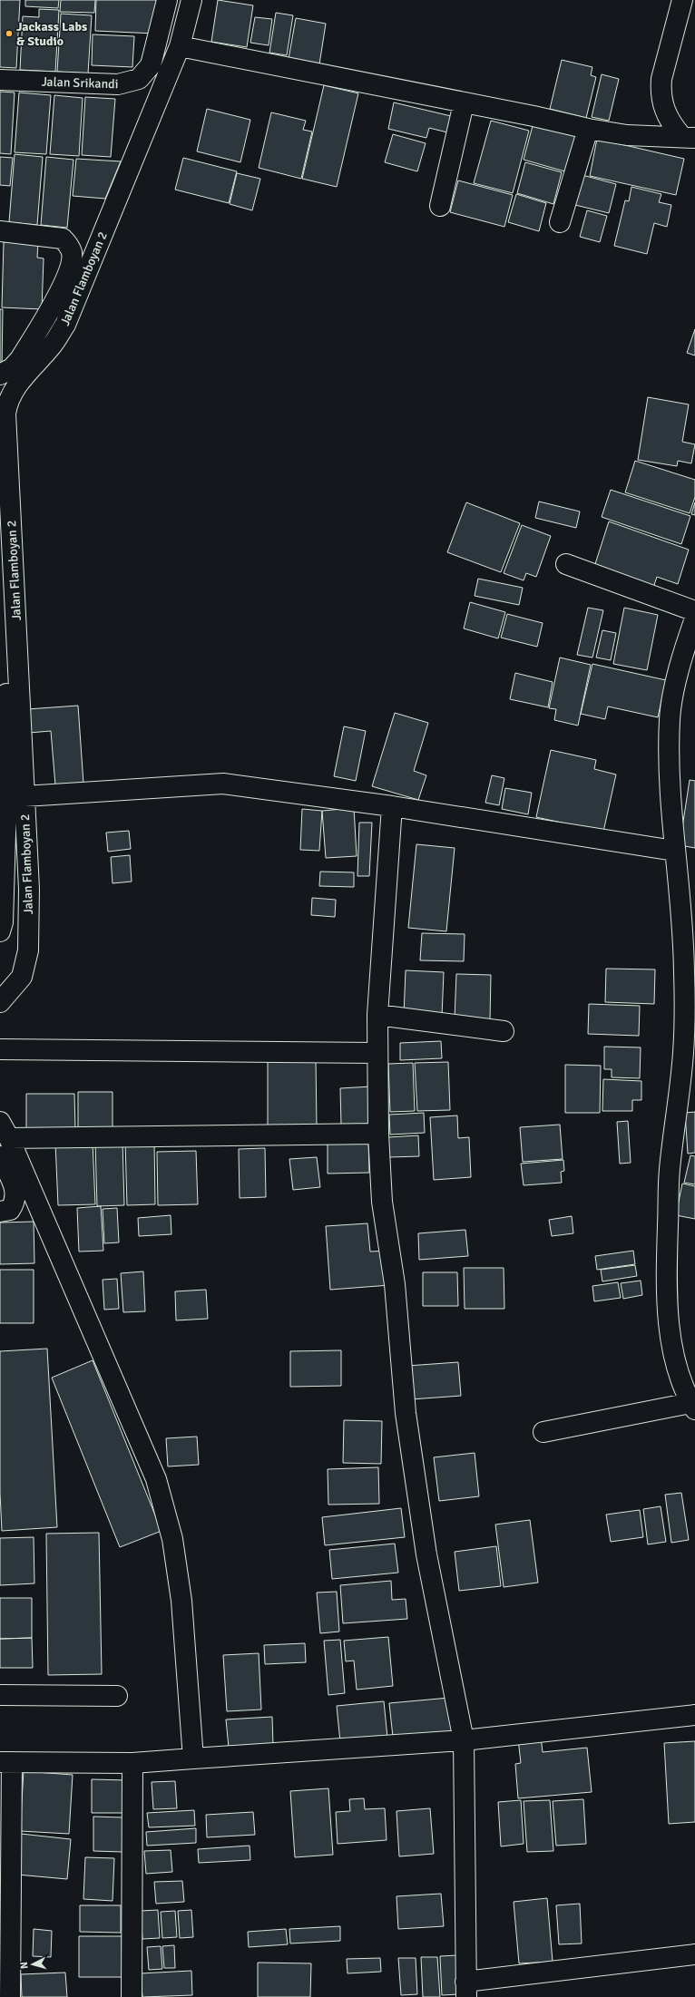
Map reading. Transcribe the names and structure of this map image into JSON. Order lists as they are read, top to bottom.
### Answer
{
  "streets": {
    "street": ["Jalan Srikandi", "Jalan Flamboyan 2"]
  },
  "places": ["Jackass Labs & Studio"],
  "north": "left"
}
